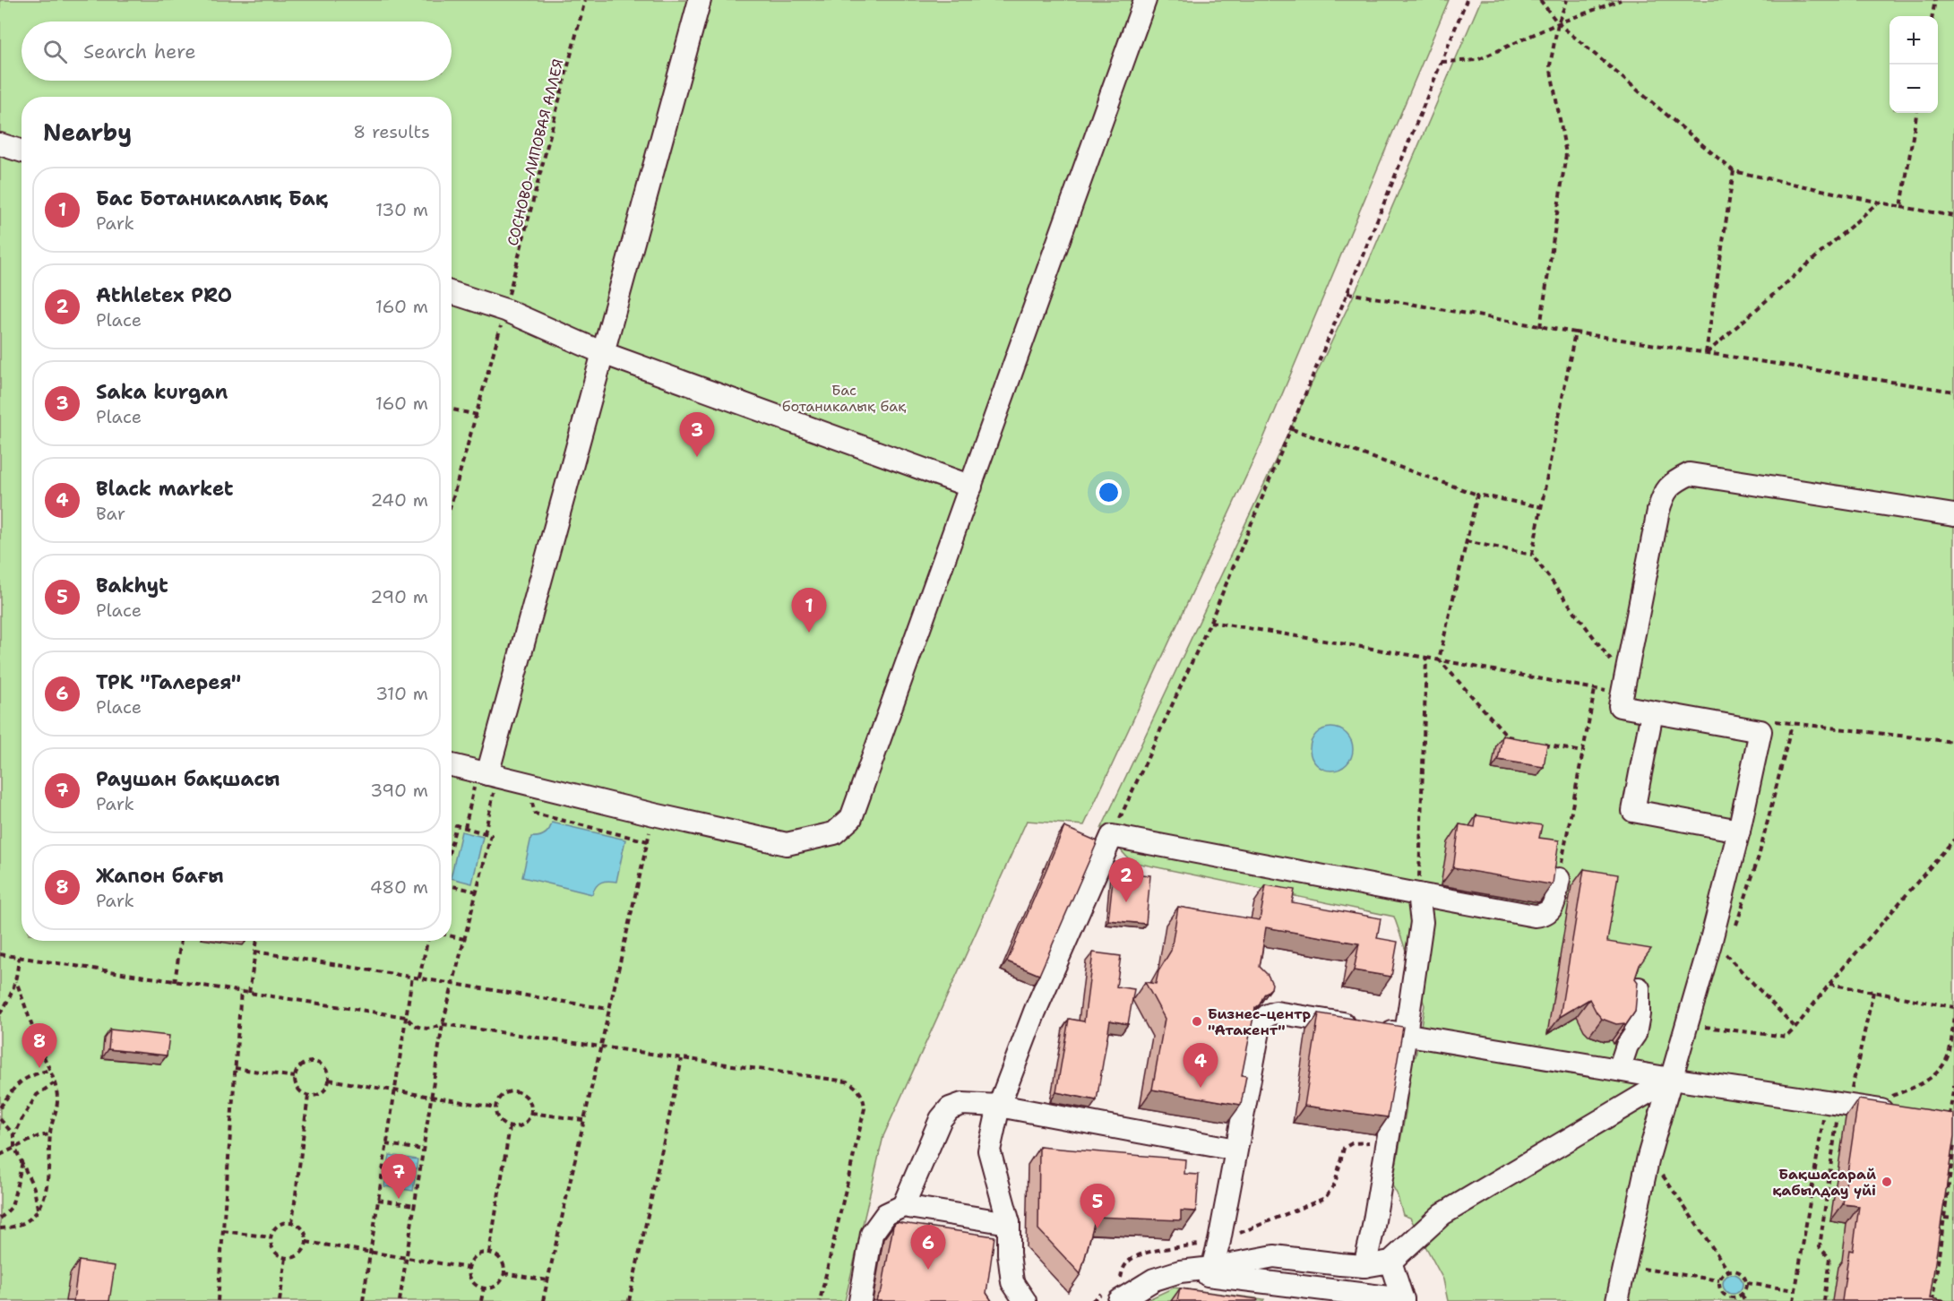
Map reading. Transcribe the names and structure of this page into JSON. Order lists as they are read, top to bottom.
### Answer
{
  "streets": {
    "path": ["СОСНОВО-ЛИПОВАЯ АЛЛЕЯ"]
  },
  "parks": ["Бас ботаникалық бақ"],
  "places": ["Бизнес-центр \"Атакент\"", "Бақшасарай қабылдау үйі"],
  "page": {
    "map_buttons": ["+", "−"],
    "search": "Search here",
    "heading": ["Nearby", "8 results"],
    "list": [
      {
        "mark": "1",
        "name": "Бас Ботаникалық Бақ",
        "note": "Park",
        "value": "130 m"
      },
      {
        "mark": "2",
        "name": "Athletex PRO",
        "note": "Place",
        "value": "160 m"
      },
      {
        "mark": "3",
        "name": "Saka kurgan",
        "note": "Place",
        "value": "160 m"
      },
      {
        "mark": "4",
        "name": "Black market",
        "note": "Bar",
        "value": "240 m"
      },
      {
        "mark": "5",
        "name": "Bakhyt",
        "note": "Place",
        "value": "290 m"
      },
      {
        "mark": "6",
        "name": "ТРК \"Галерея\"",
        "note": "Place",
        "value": "310 m"
      },
      {
        "mark": "7",
        "name": "Раушан бақшасы",
        "note": "Park",
        "value": "390 m"
      },
      {
        "mark": "8",
        "name": "Жапон бағы",
        "note": "Park",
        "value": "480 m"
      }
    ],
    "pins": [
      "3",
      "1",
      "2",
      "8",
      "4",
      "7",
      "5",
      "6"
    ]
  }
}
